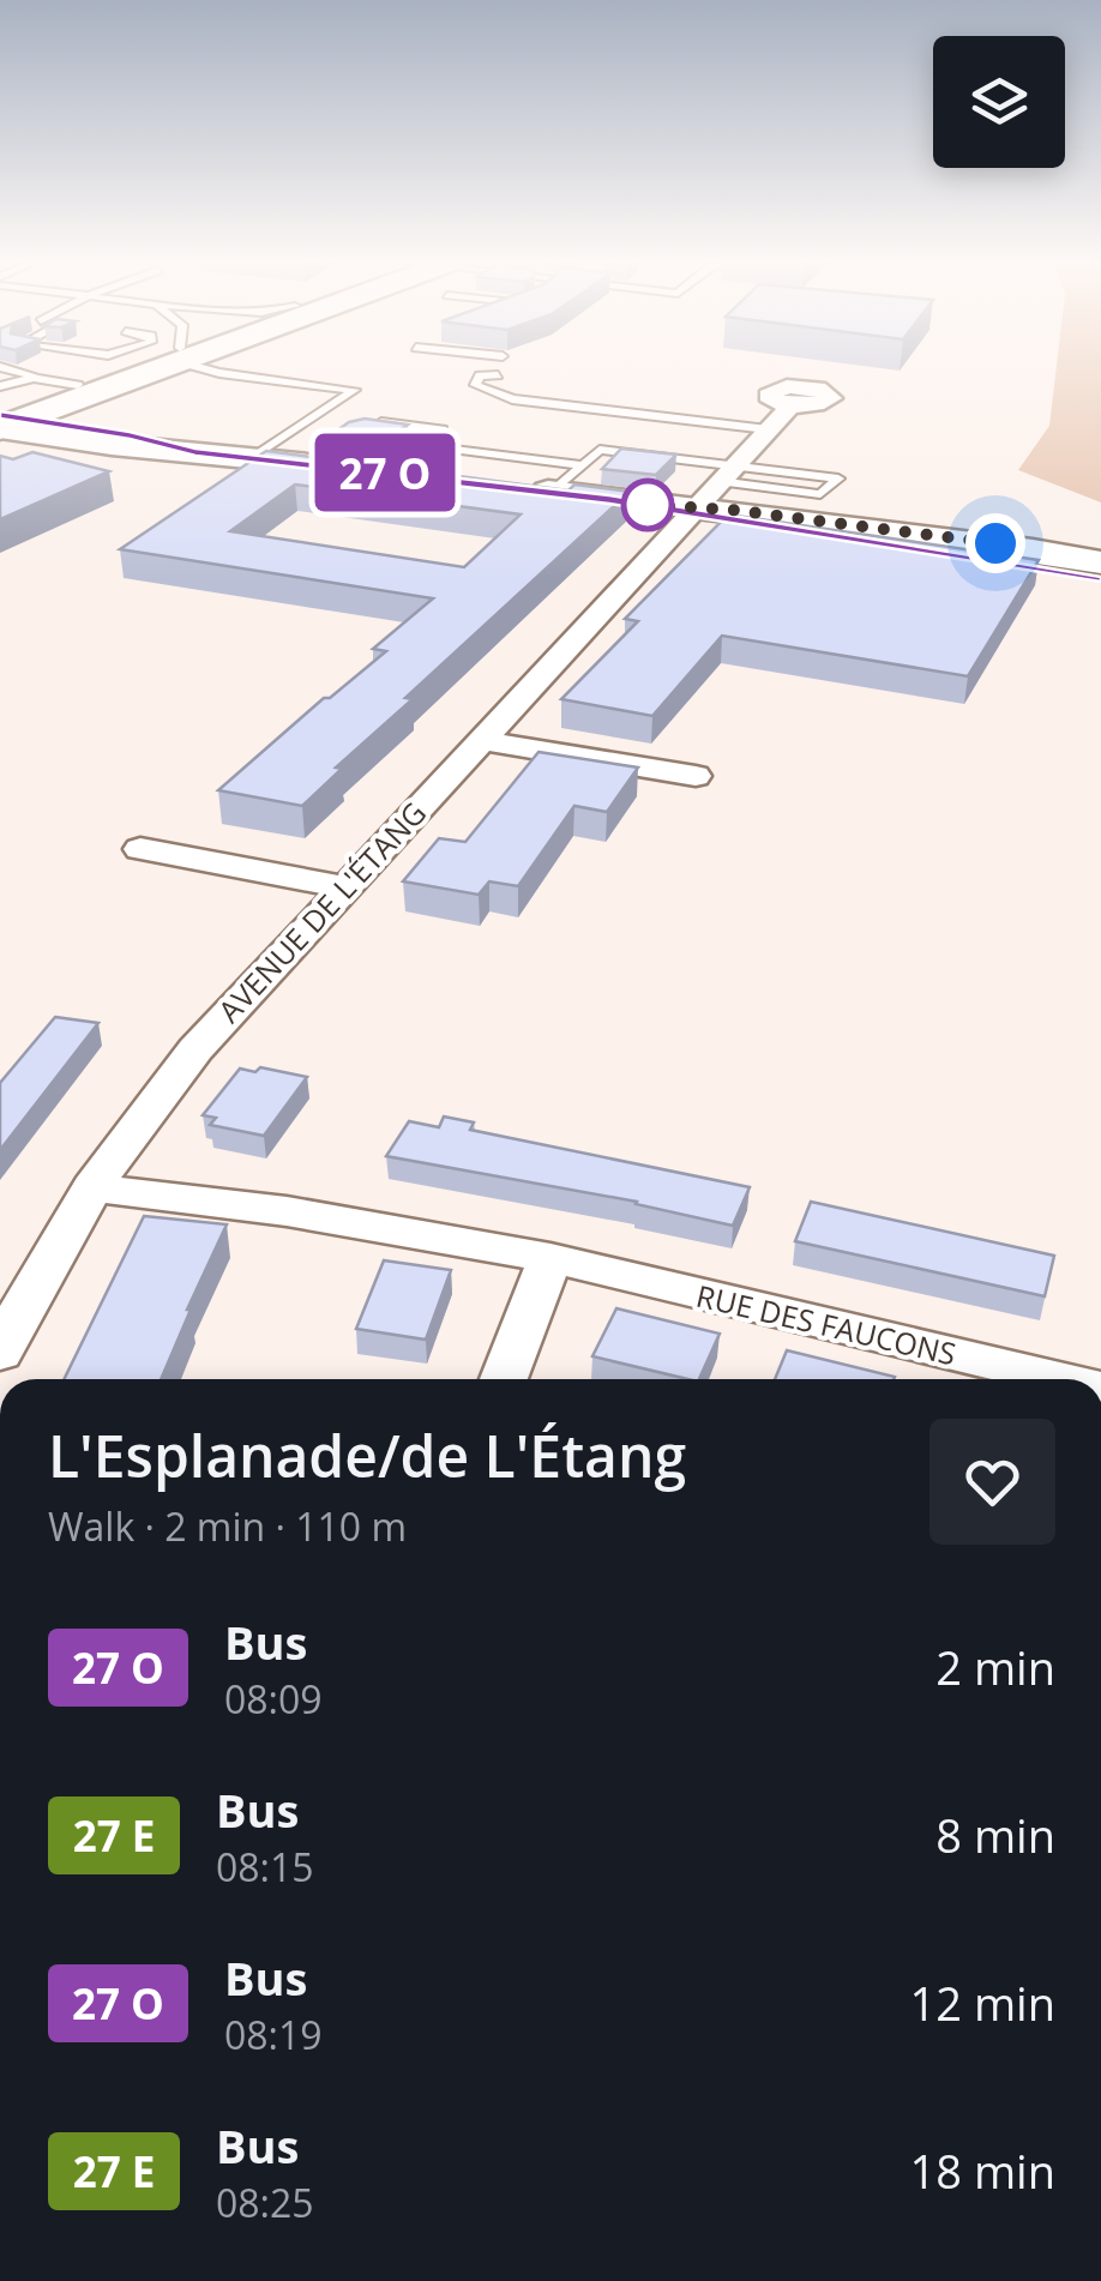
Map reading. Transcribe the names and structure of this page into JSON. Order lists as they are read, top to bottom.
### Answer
{
  "streets": {
    "street": ["AVENUE DE L'ÉTANG", "RUE DES FAUCONS"]
  },
  "crossings": [
    ["AVENUE DE L'ÉTANG", "RUE DES FAUCONS"]
  ],
  "page": {
    "on_map": "27 O",
    "heading": ["L'Esplanade/de L'Étang", "Walk · 2 min · 110 m"],
    "list": [
      {
        "mark": "27 O",
        "name": "Bus",
        "note": "08:09",
        "value": "2 min"
      },
      {
        "mark": "27 E",
        "name": "Bus",
        "note": "08:15",
        "value": "8 min"
      },
      {
        "mark": "27 O",
        "name": "Bus",
        "note": "08:19",
        "value": "12 min"
      },
      {
        "mark": "27 E",
        "name": "Bus",
        "note": "08:25",
        "value": "18 min"
      }
    ]
  }
}
